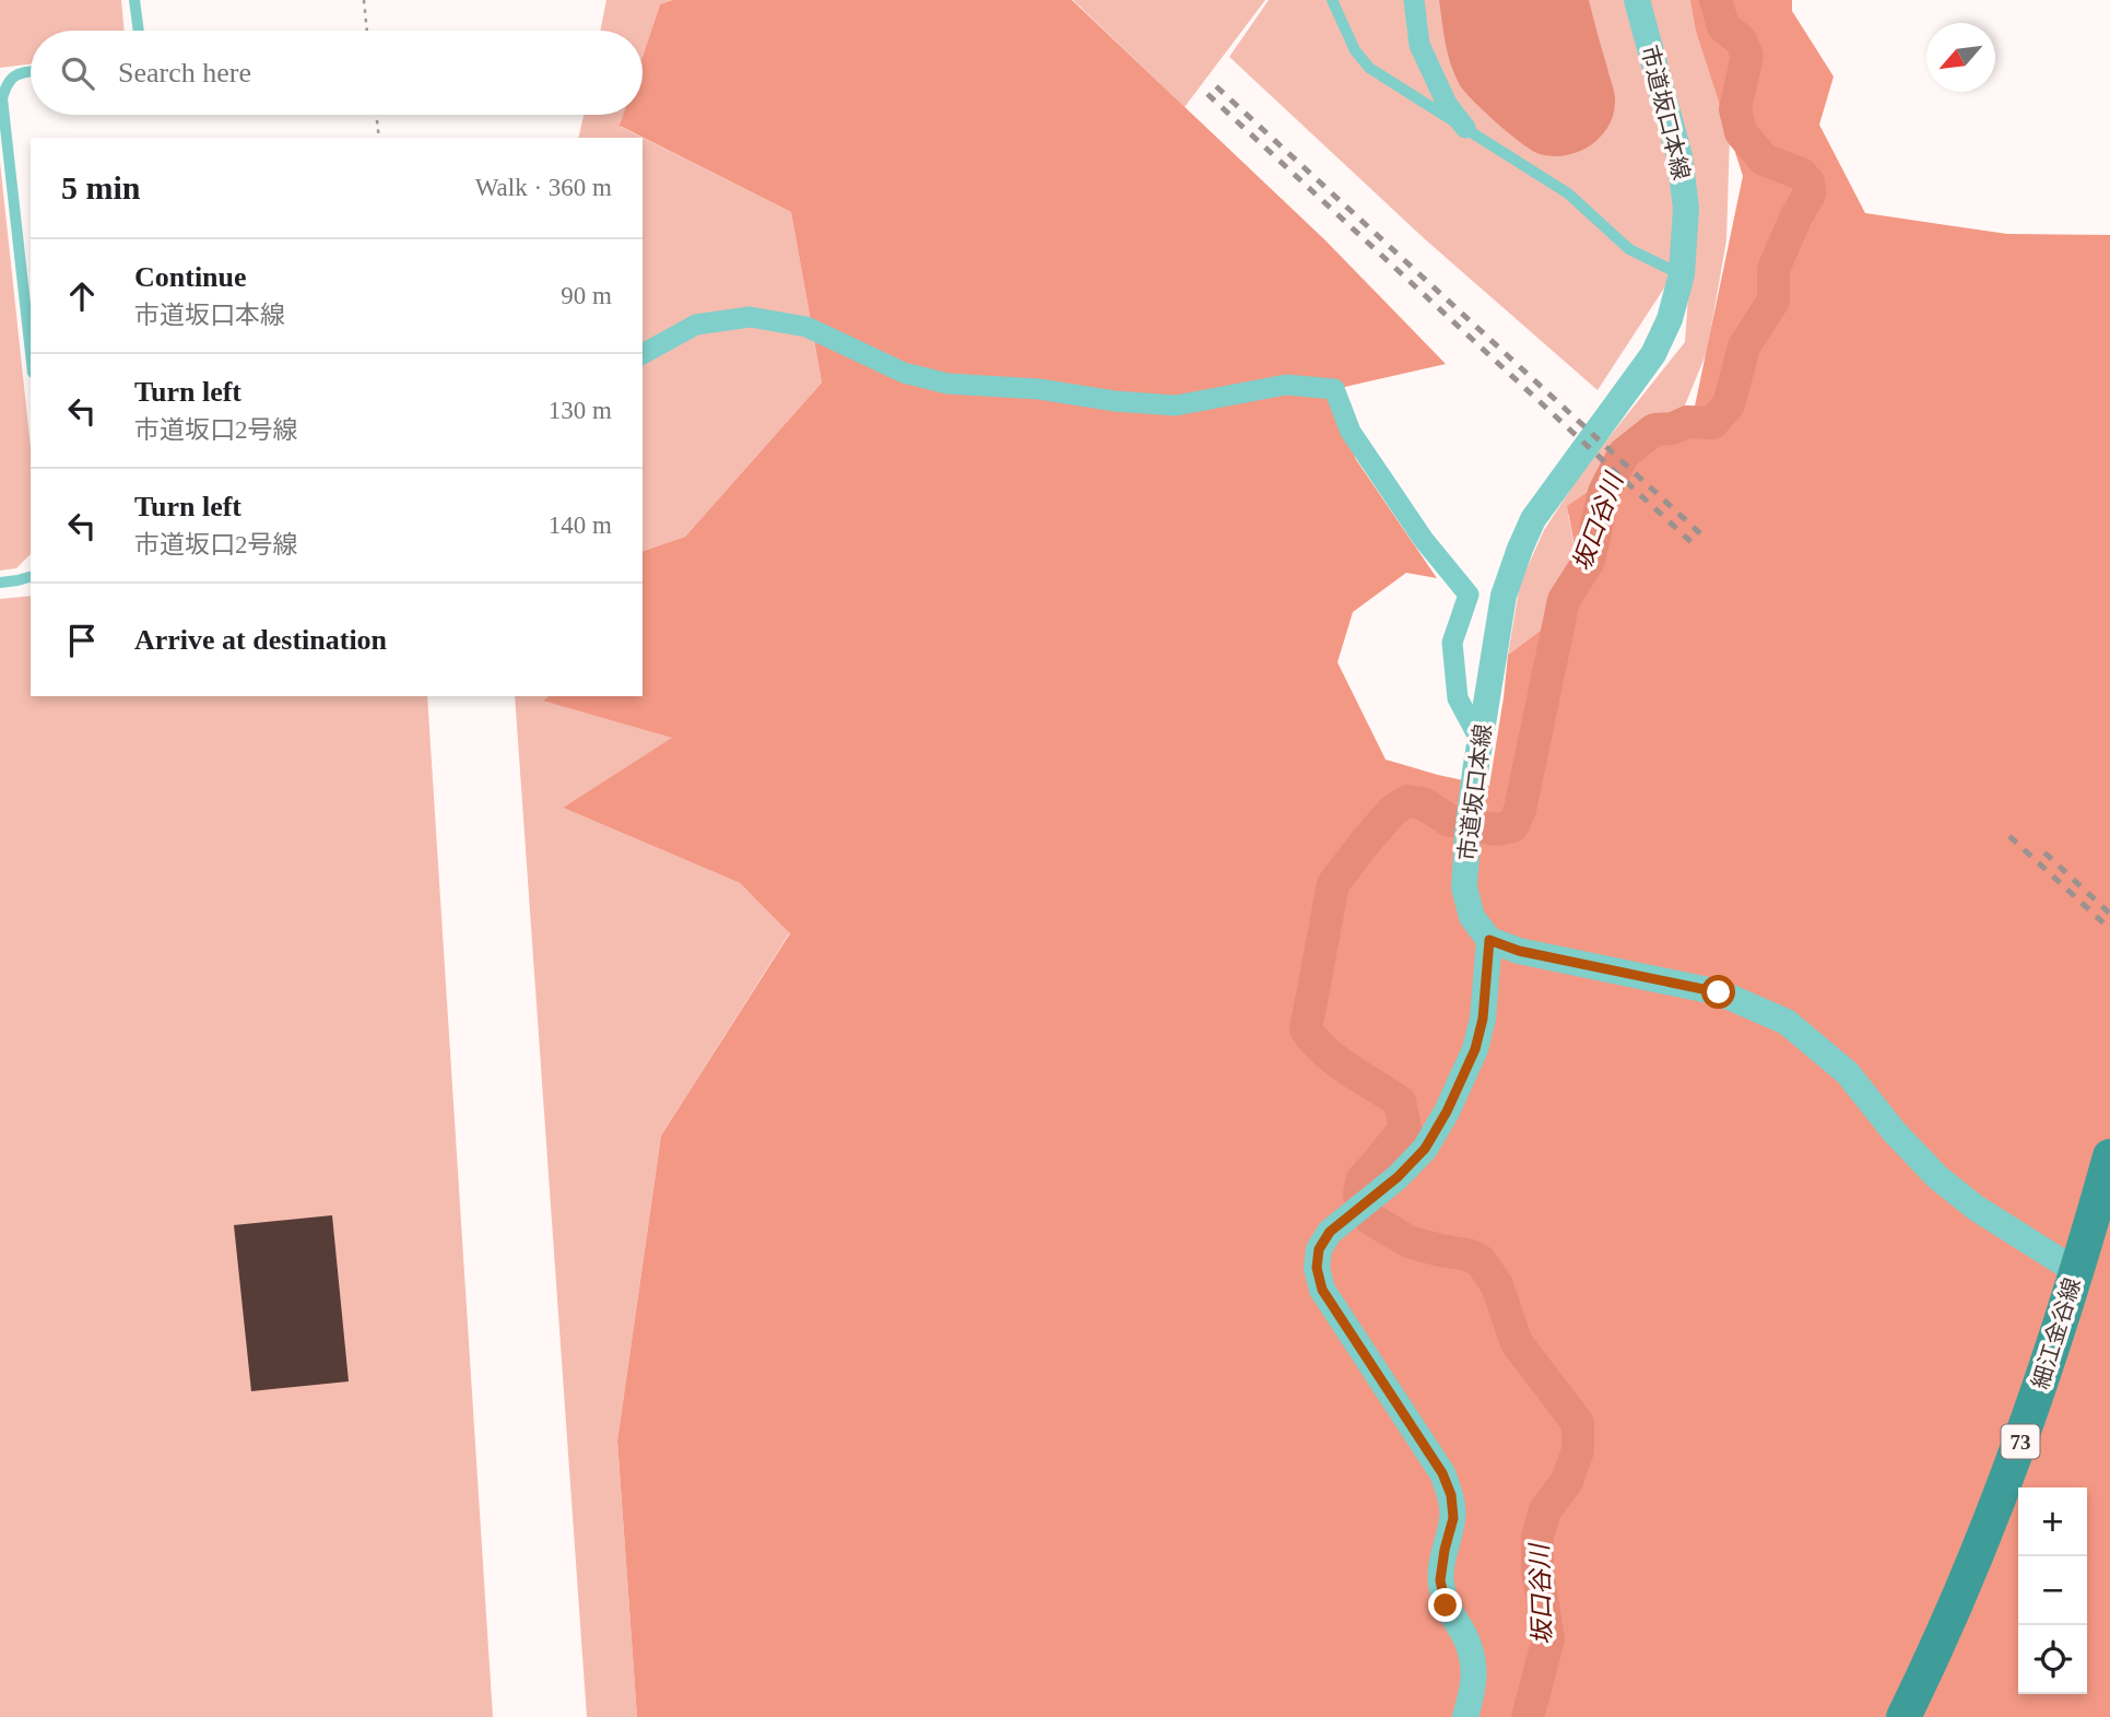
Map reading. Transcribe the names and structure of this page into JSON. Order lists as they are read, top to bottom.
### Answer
{
  "streets": {
    "main road": ["細江金谷線", "73"],
    "street": ["市道坂口本線"]
  },
  "water": ["坂口谷川"],
  "north": "bottom left",
  "page": {
    "search": "Search here",
    "heading": ["5 min", "Walk · 360 m"],
    "list": [
      ["Continue", "市道坂口本線", "90 m"],
      ["Turn left", "市道坂口2号線", "130 m"],
      ["Turn left", "市道坂口2号線", "140 m"],
      "Arrive at destination"
    ],
    "map_buttons": ["+", "−"]
  }
}
